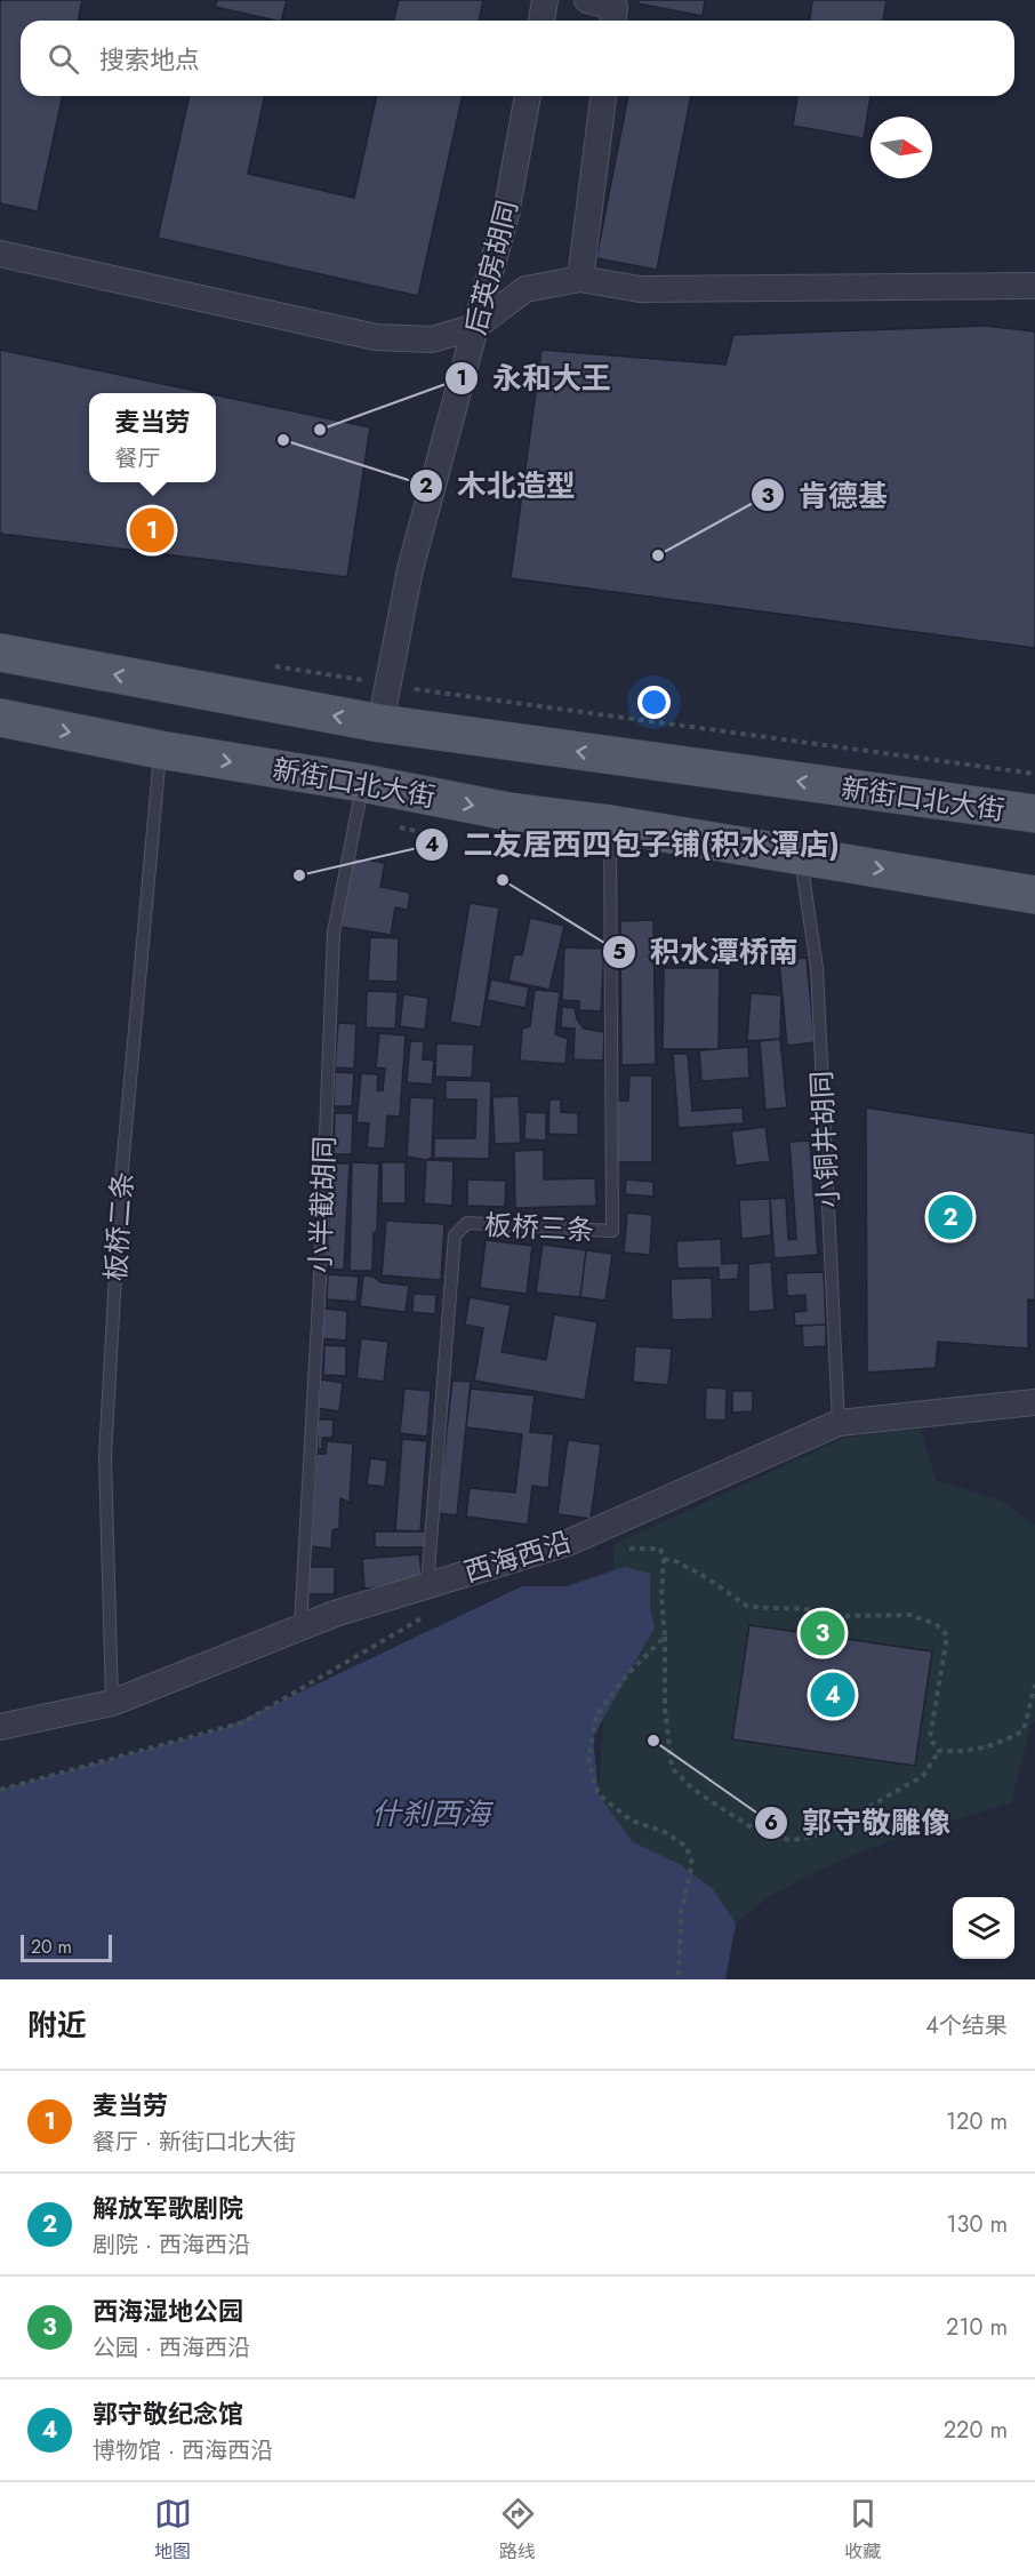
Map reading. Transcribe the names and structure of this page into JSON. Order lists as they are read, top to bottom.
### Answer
{
  "streets": {
    "main road": ["新街口北大街"],
    "street": ["后英房胡同", "西海西沿"],
    "lane": [
      "小铜井胡同",
      "小半截胡同",
      "板桥二条",
      "板桥三条"
    ]
  },
  "crossings": [
    ["后英房胡同", "新街口北大街"],
    ["新街口北大街", "小铜井胡同"],
    ["新街口北大街", "小半截胡同"],
    ["新街口北大街", "板桥二条"],
    ["新街口北大街", "板桥三条"],
    ["小铜井胡同", "西海西沿"],
    ["小半截胡同", "西海西沿"],
    ["板桥二条", "西海西沿"],
    ["板桥三条", "西海西沿"]
  ],
  "water": ["什刹西海"],
  "places": [
    "永和大王",
    "木北造型",
    "肯德基",
    "二友居西四包子铺(积水潭店)",
    "积水潭桥南",
    "郭守敬雕像"
  ],
  "scale_bar": "20 m",
  "north": "right",
  "page": {
    "search": "搜索地点",
    "popup": ["麦当劳", "餐厅"],
    "pins": [
      "1",
      "2",
      "3",
      "4"
    ],
    "scale": "20 m",
    "heading": ["附近", "4个结果"],
    "list": [
      {
        "mark": "1",
        "name": "麦当劳",
        "note": "餐厅 · 新街口北大街",
        "value": "120 m"
      },
      {
        "mark": "2",
        "name": "解放军歌剧院",
        "note": "剧院 · 西海西沿",
        "value": "130 m"
      },
      {
        "mark": "3",
        "name": "西海湿地公园",
        "note": "公园 · 西海西沿",
        "value": "210 m"
      },
      {
        "mark": "4",
        "name": "郭守敬纪念馆",
        "note": "博物馆 · 西海西沿",
        "value": "220 m"
      }
    ],
    "nav": ["地图", "路线", "收藏"]
  }
}
